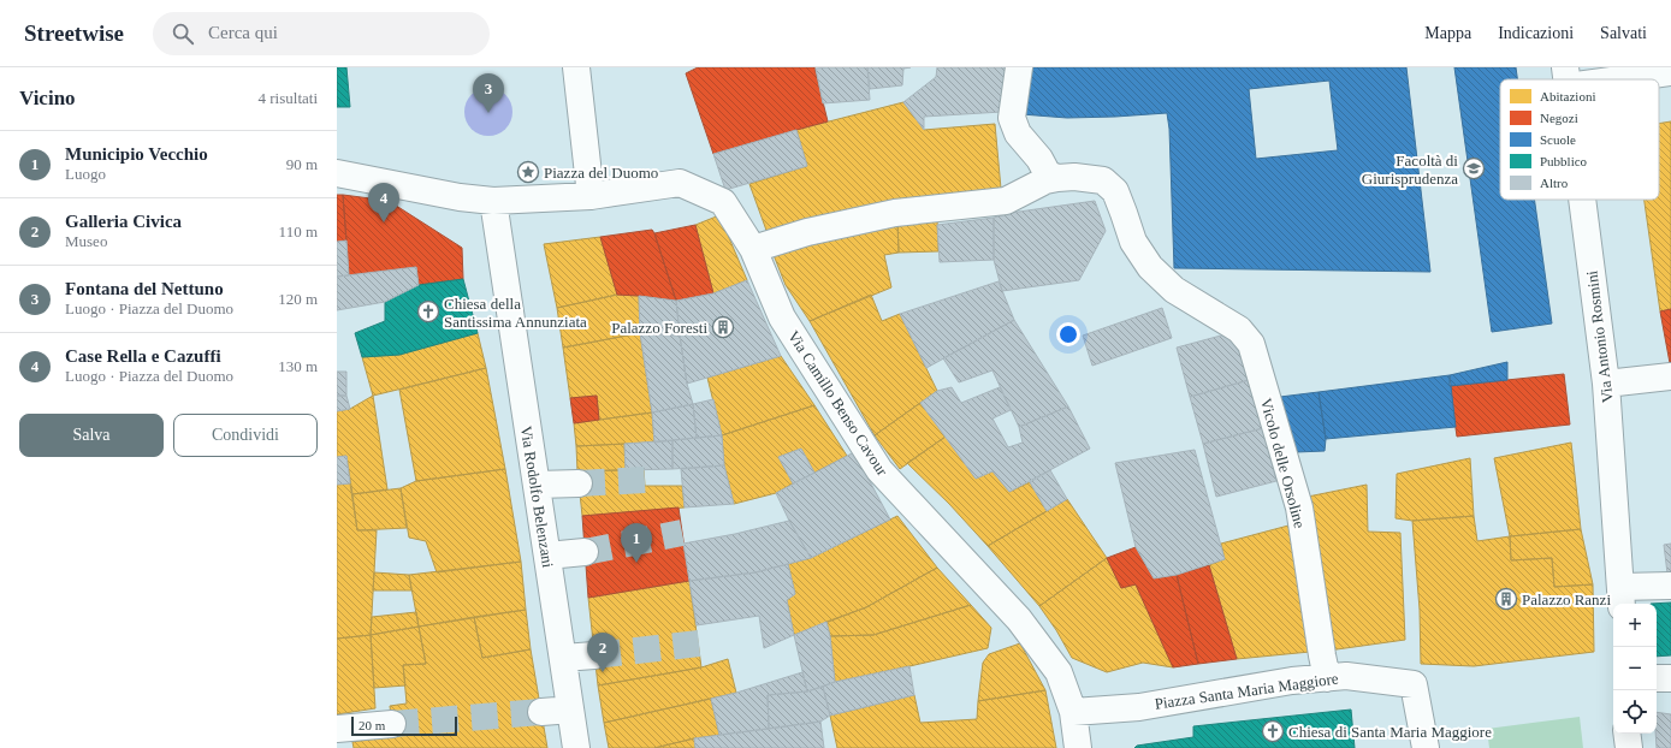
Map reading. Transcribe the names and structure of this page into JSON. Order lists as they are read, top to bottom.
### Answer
{
  "streets": {
    "street": [
      "Via Antonio Rosmini",
      "Via Camillo Benso Cavour",
      "Vicolo delle Orsoline",
      "Via Rodolfo Belenzani",
      "Piazza Santa Maria Maggiore"
    ]
  },
  "crossings": [
    ["Via Camillo Benso Cavour", "Vicolo delle Orsoline"],
    ["Via Camillo Benso Cavour", "Piazza Santa Maria Maggiore"],
    ["Vicolo delle Orsoline", "Piazza Santa Maria Maggiore"]
  ],
  "places": {
    "school or university": ["Facoltà di Giurisprudenza"],
    "place": ["Piazza del Duomo"],
    "church": ["Chiesa della Santissima Annunziata", "Chiesa di Santa Maria Maggiore"],
    "building": ["Palazzo Foresti", "Palazzo Ranzi"]
  },
  "legend": [
    "Abitazioni",
    "Negozi",
    "Scuole",
    "Pubblico",
    "Altro"
  ],
  "scale_bar": "20 m",
  "page": {
    "header": "Streetwise",
    "search": "Cerca qui",
    "nav": ["Mappa", "Indicazioni", "Salvati"],
    "heading": ["Vicino", "4 risultati"],
    "pins": [
      "3",
      "4",
      "1",
      "2"
    ],
    "list": [
      {
        "mark": "1",
        "name": "Municipio Vecchio",
        "note": "Luogo",
        "value": "90 m"
      },
      {
        "mark": "2",
        "name": "Galleria Civica",
        "note": "Museo",
        "value": "110 m"
      },
      {
        "mark": "3",
        "name": "Fontana del Nettuno",
        "note": "Luogo · Piazza del Duomo",
        "value": "120 m"
      },
      {
        "mark": "4",
        "name": "Case Rella e Cazuffi",
        "note": "Luogo · Piazza del Duomo",
        "value": "130 m"
      }
    ],
    "buttons": ["Salva", "Condividi"],
    "map_buttons": ["+", "−"],
    "scale": "20 m"
  }
}
